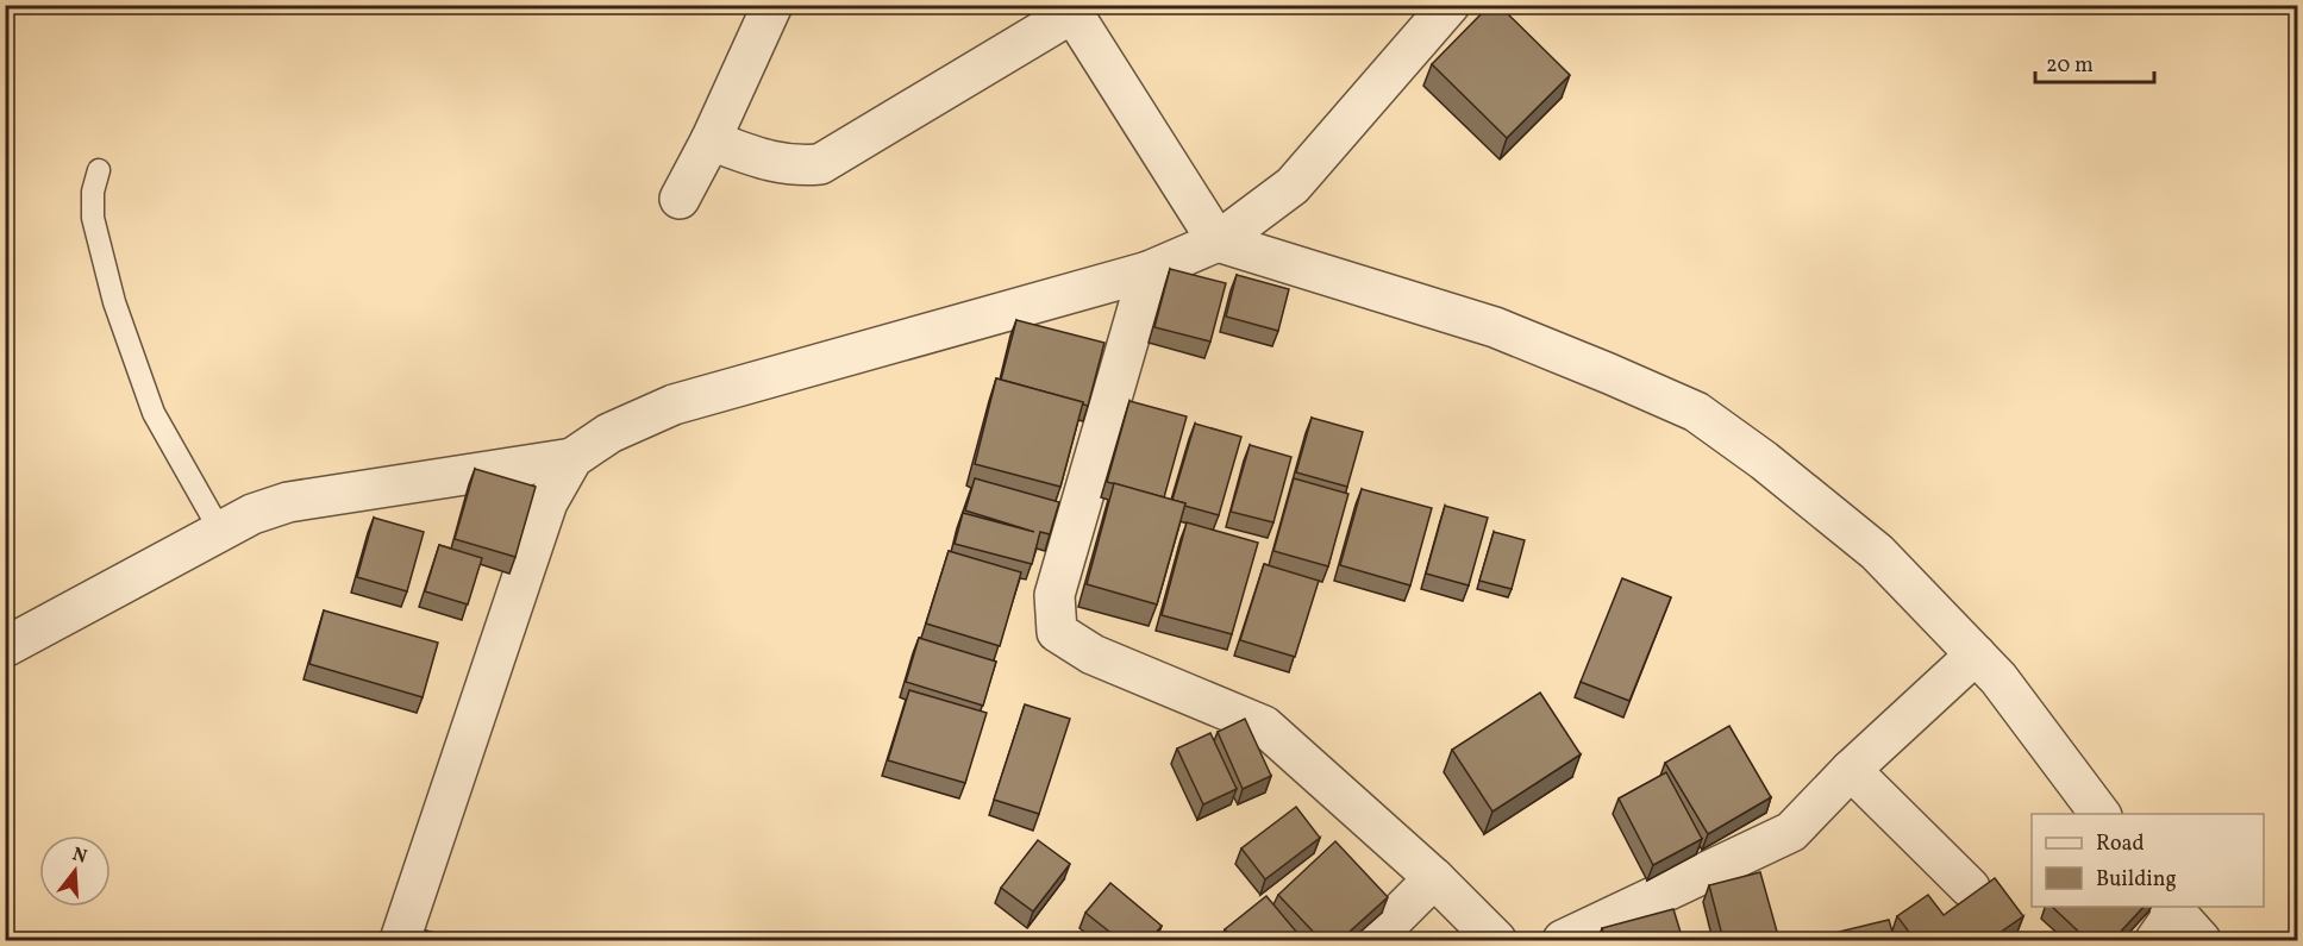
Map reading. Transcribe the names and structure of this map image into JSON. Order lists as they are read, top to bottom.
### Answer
{
  "legend": ["Road", "Building"],
  "scale_bar": "20 m",
  "north": "top"
}
